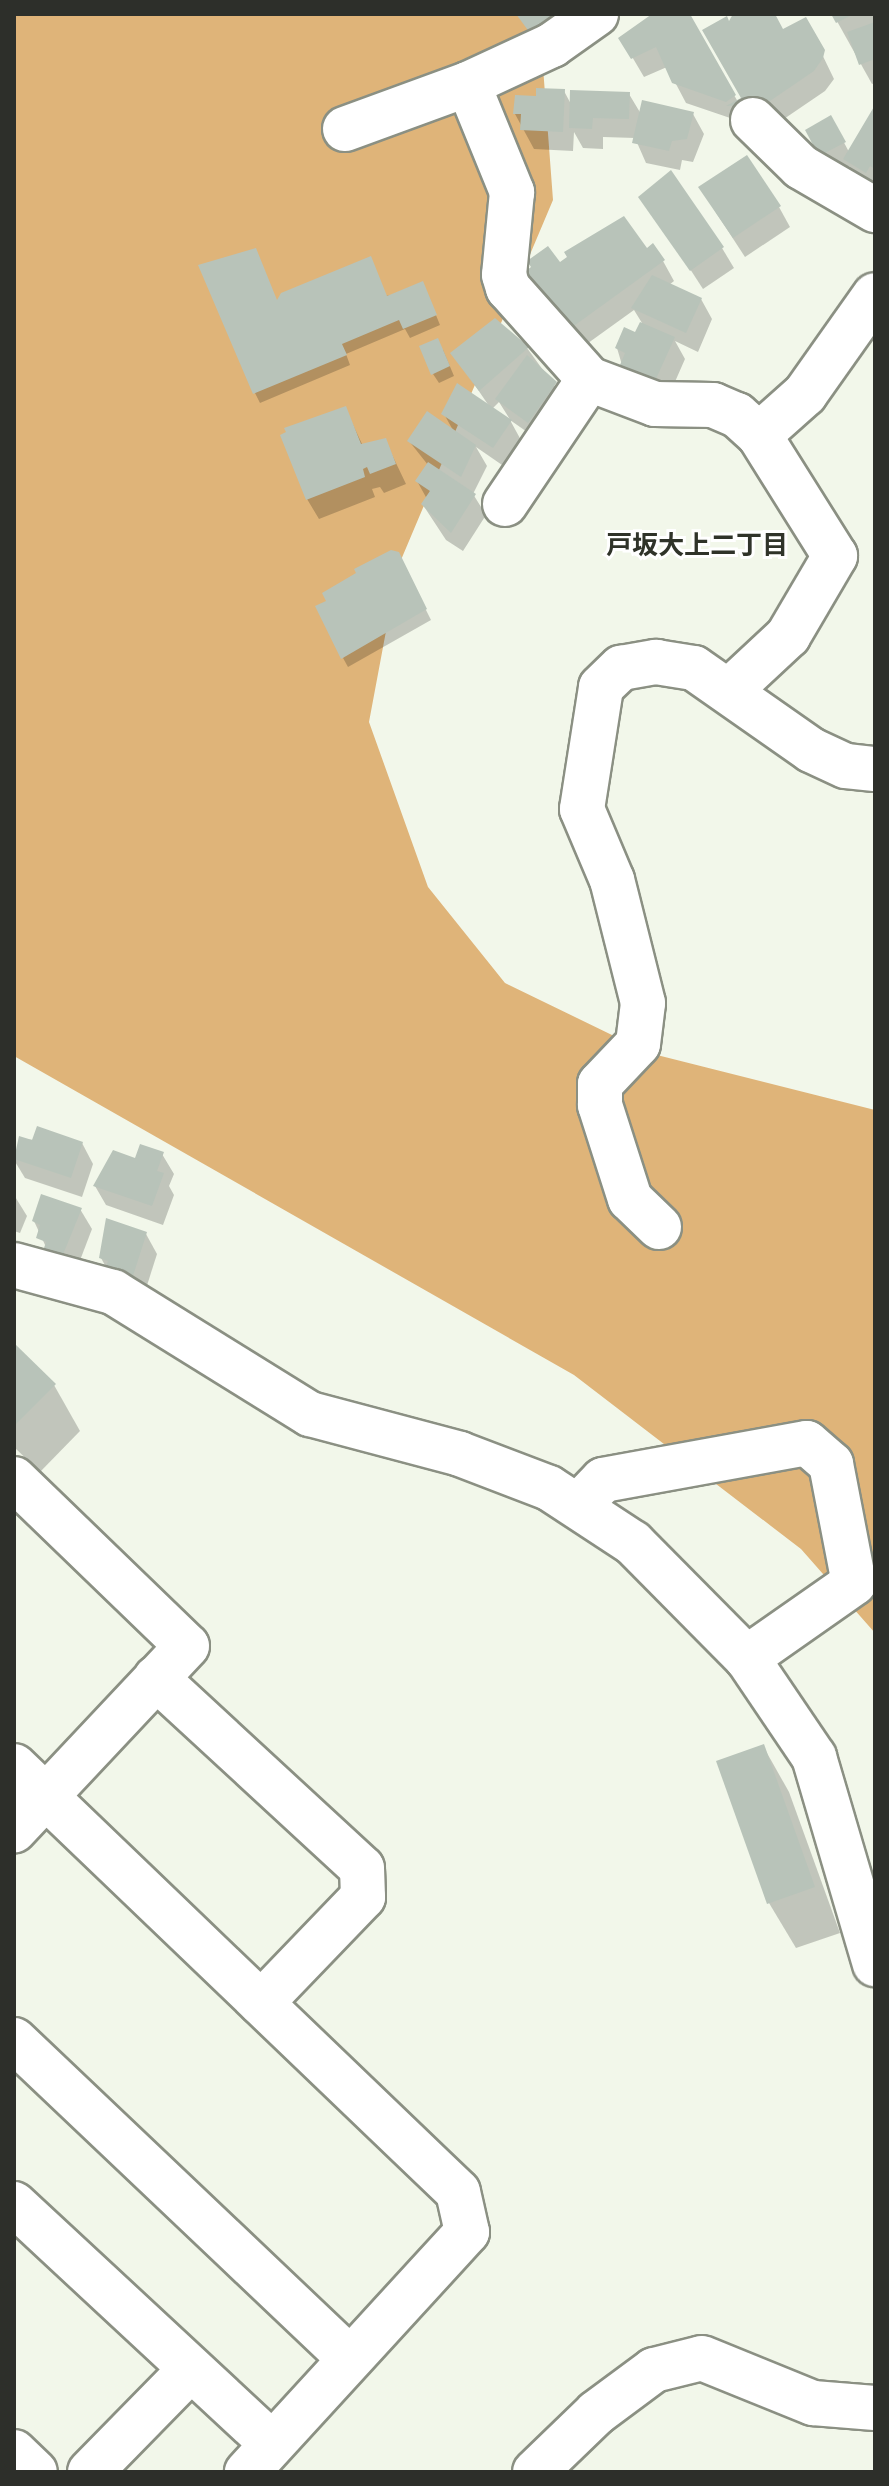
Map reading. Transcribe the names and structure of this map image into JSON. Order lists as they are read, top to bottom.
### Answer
{
  "districts": ["戸坂大上二丁目"]
}
